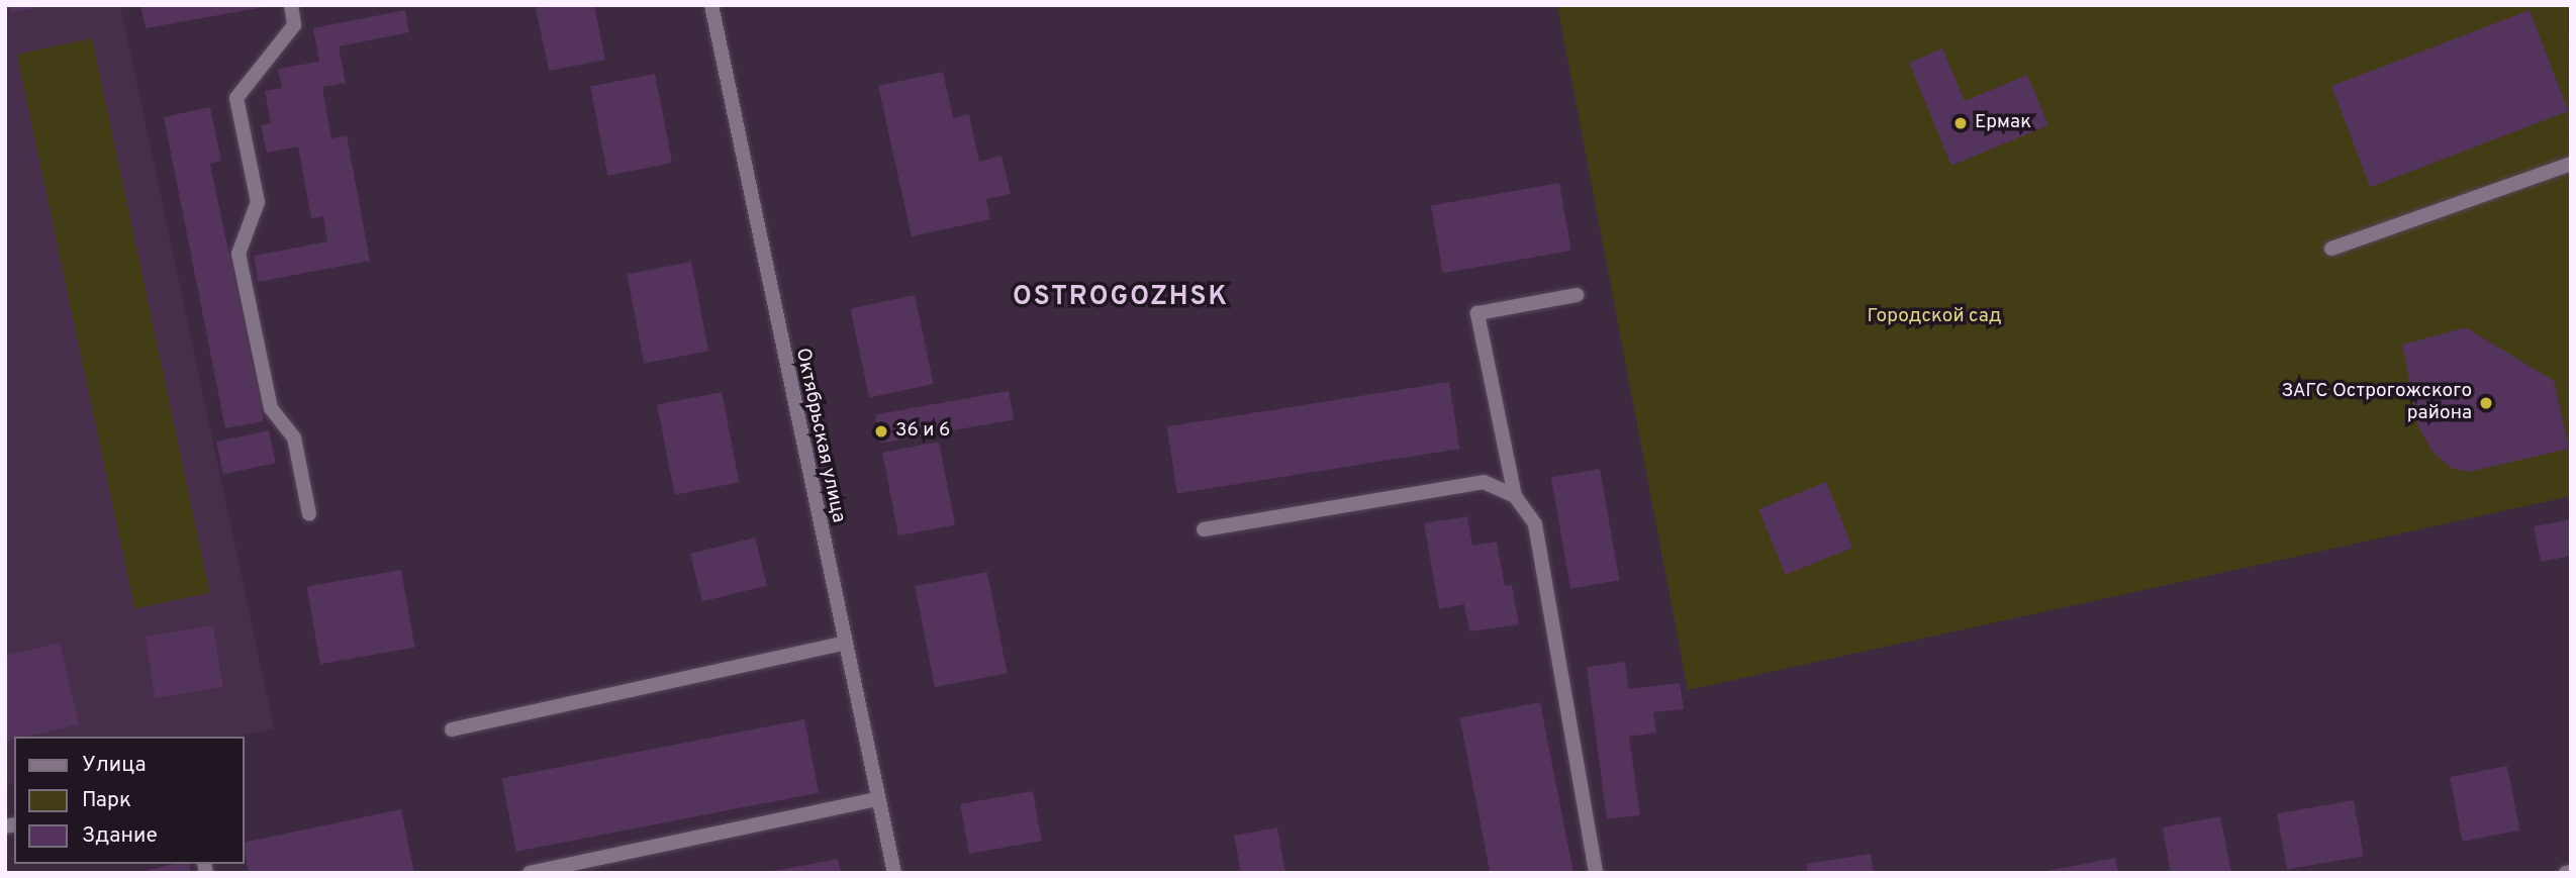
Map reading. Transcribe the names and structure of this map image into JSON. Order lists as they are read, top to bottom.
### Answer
{
  "streets": {
    "street": ["Октябрьская улица"]
  },
  "districts": ["OSTROGOZHSK"],
  "parks": ["Городской сад"],
  "places": ["Ермак", "ЗАГС Острогожского района", "36 и 6"],
  "legend": ["Улица", "Парк", "Здание"]
}
